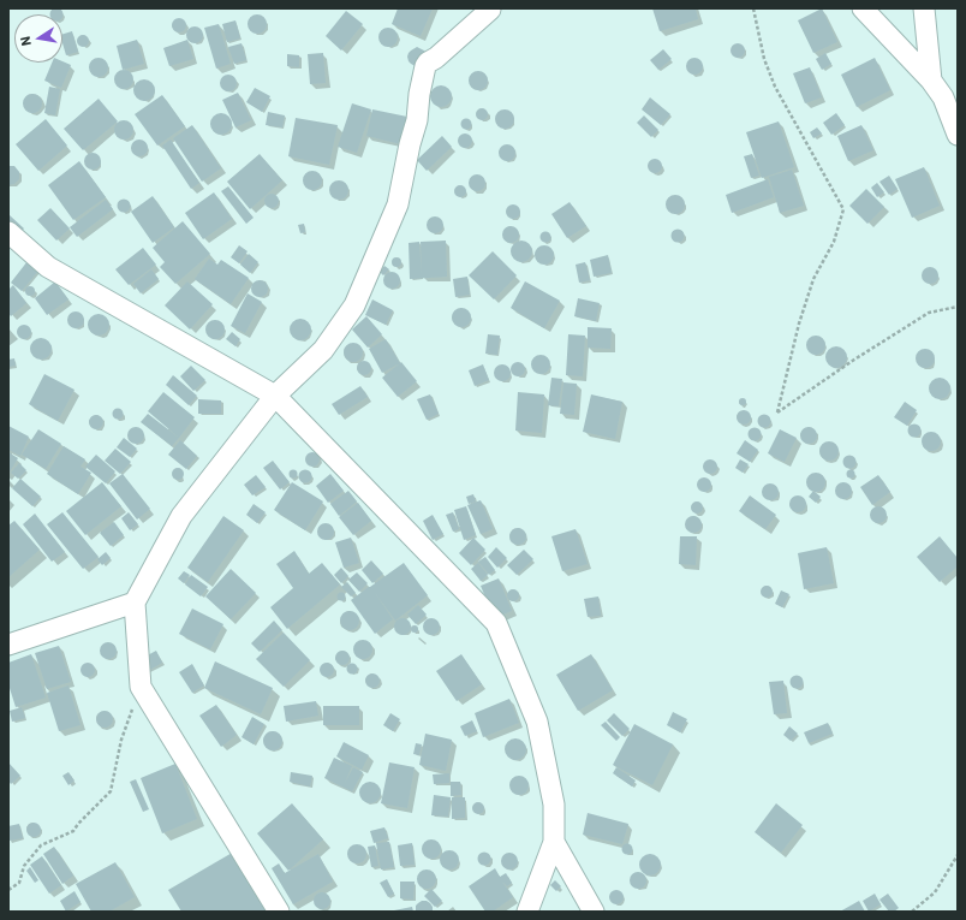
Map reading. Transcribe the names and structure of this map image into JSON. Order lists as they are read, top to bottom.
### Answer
{
  "north": "left"
}
